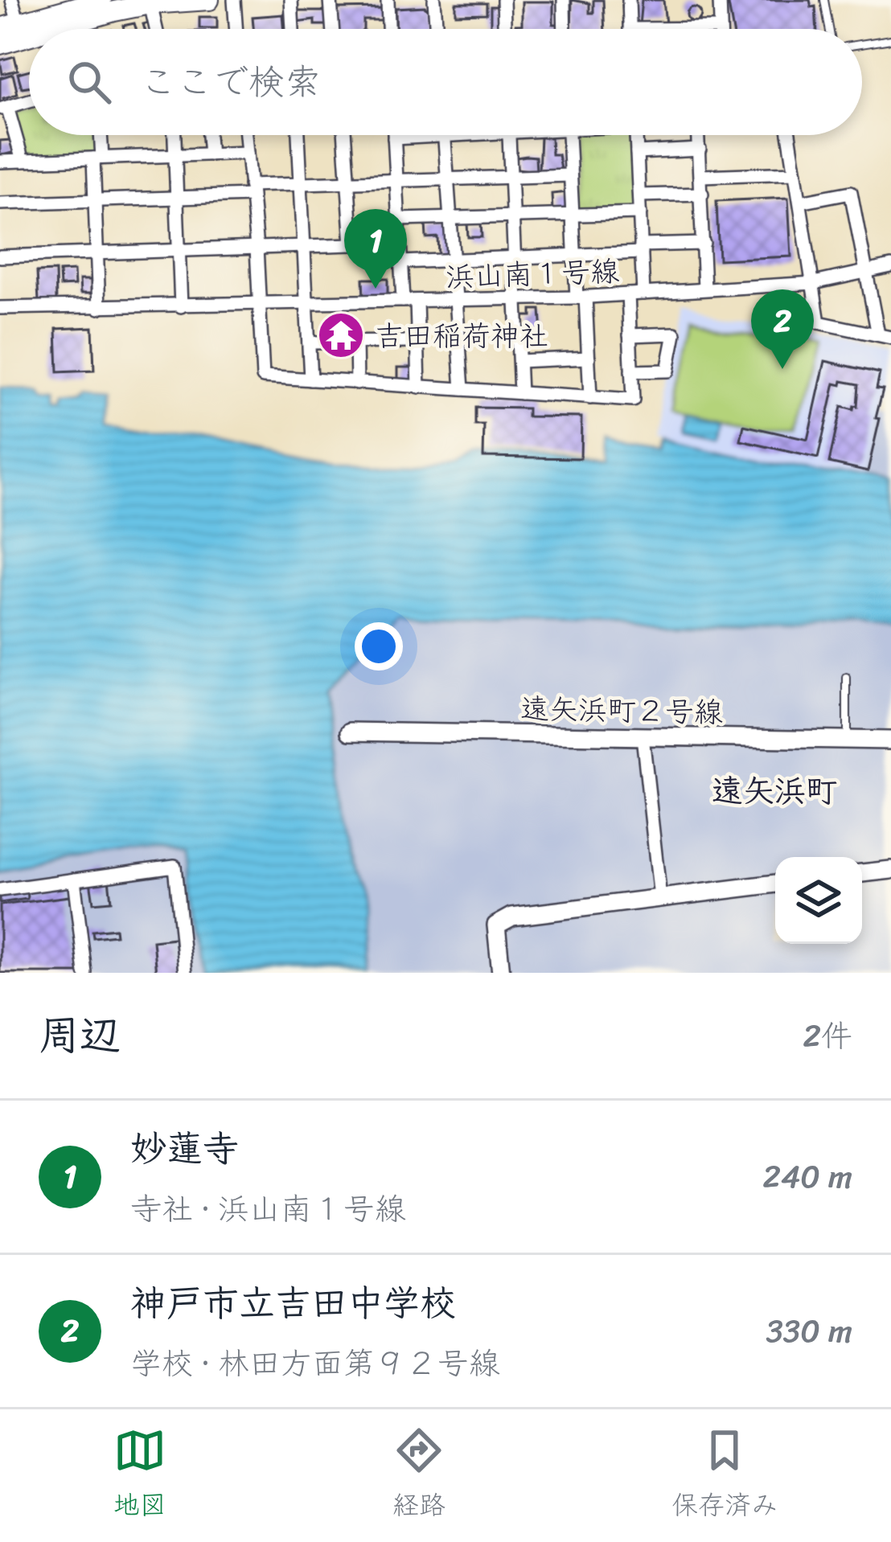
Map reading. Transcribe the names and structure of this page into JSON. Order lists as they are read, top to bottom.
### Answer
{
  "streets": {
    "street": ["浜山南１号線", "遠矢浜町２号線"]
  },
  "districts": ["遠矢浜町"],
  "places": {
    "temple": ["吉田稲荷神社"]
  },
  "page": {
    "search": "ここで検索",
    "pins": ["1", "2"],
    "heading": ["周辺", "2件"],
    "list": [
      {
        "mark": "1",
        "name": "妙蓮寺",
        "note": "寺社 · 浜山南１号線",
        "value": "240 m"
      },
      {
        "mark": "2",
        "name": "神戸市立吉田中学校",
        "note": "学校 · 林田方面第９２号線",
        "value": "330 m"
      }
    ],
    "nav": ["地図", "経路", "保存済み"]
  }
}
